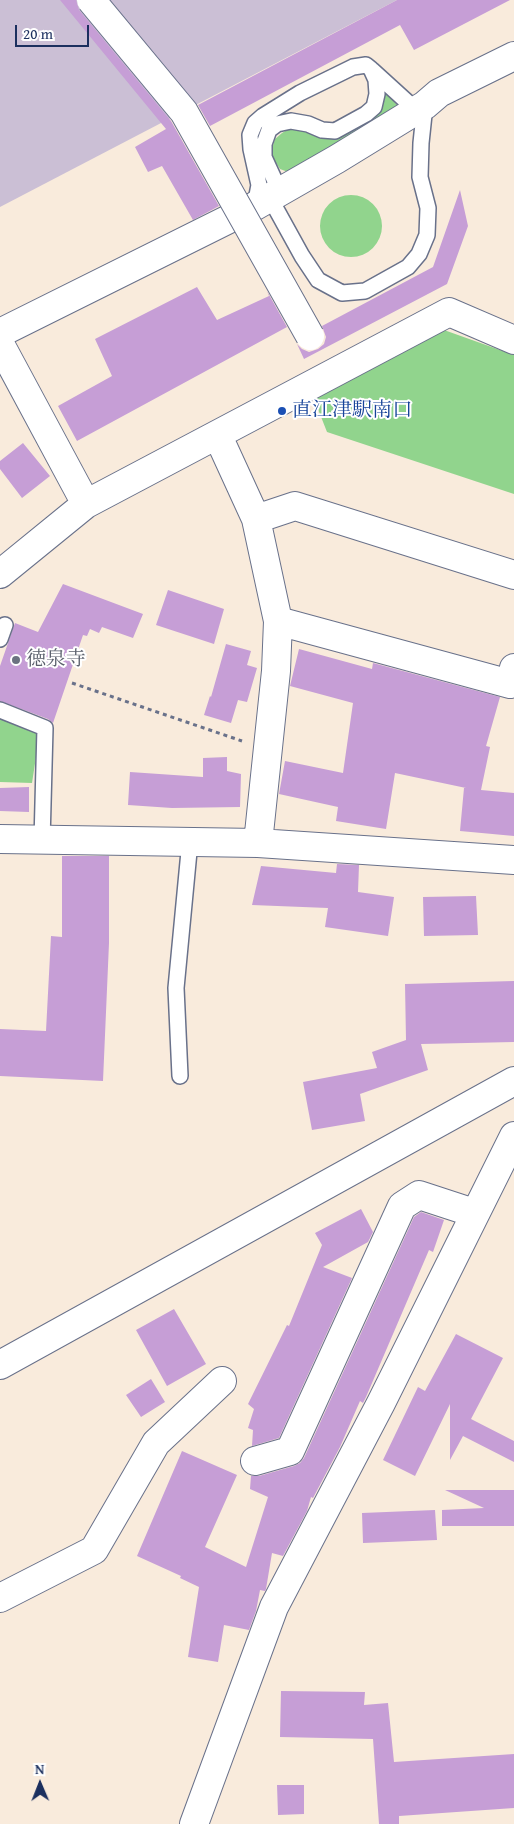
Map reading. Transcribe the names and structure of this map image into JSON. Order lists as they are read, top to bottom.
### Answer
{
  "places": ["直江津駅南口", "徳泉寺"],
  "scale_bar": "20 m",
  "north": "top"
}
